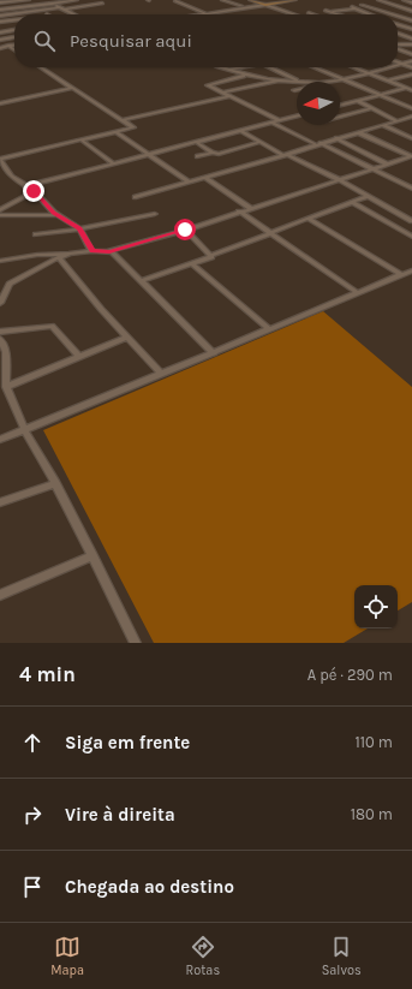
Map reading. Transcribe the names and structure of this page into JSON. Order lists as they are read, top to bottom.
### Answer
{
  "north": "left",
  "page": {
    "search": "Pesquisar aqui",
    "heading": ["4 min", "A pé · 290 m"],
    "list": [
      ["Siga em frente", "110 m"],
      ["Vire à direita", "180 m"],
      "Chegada ao destino"
    ],
    "nav": ["Mapa", "Rotas", "Salvos"]
  }
}
